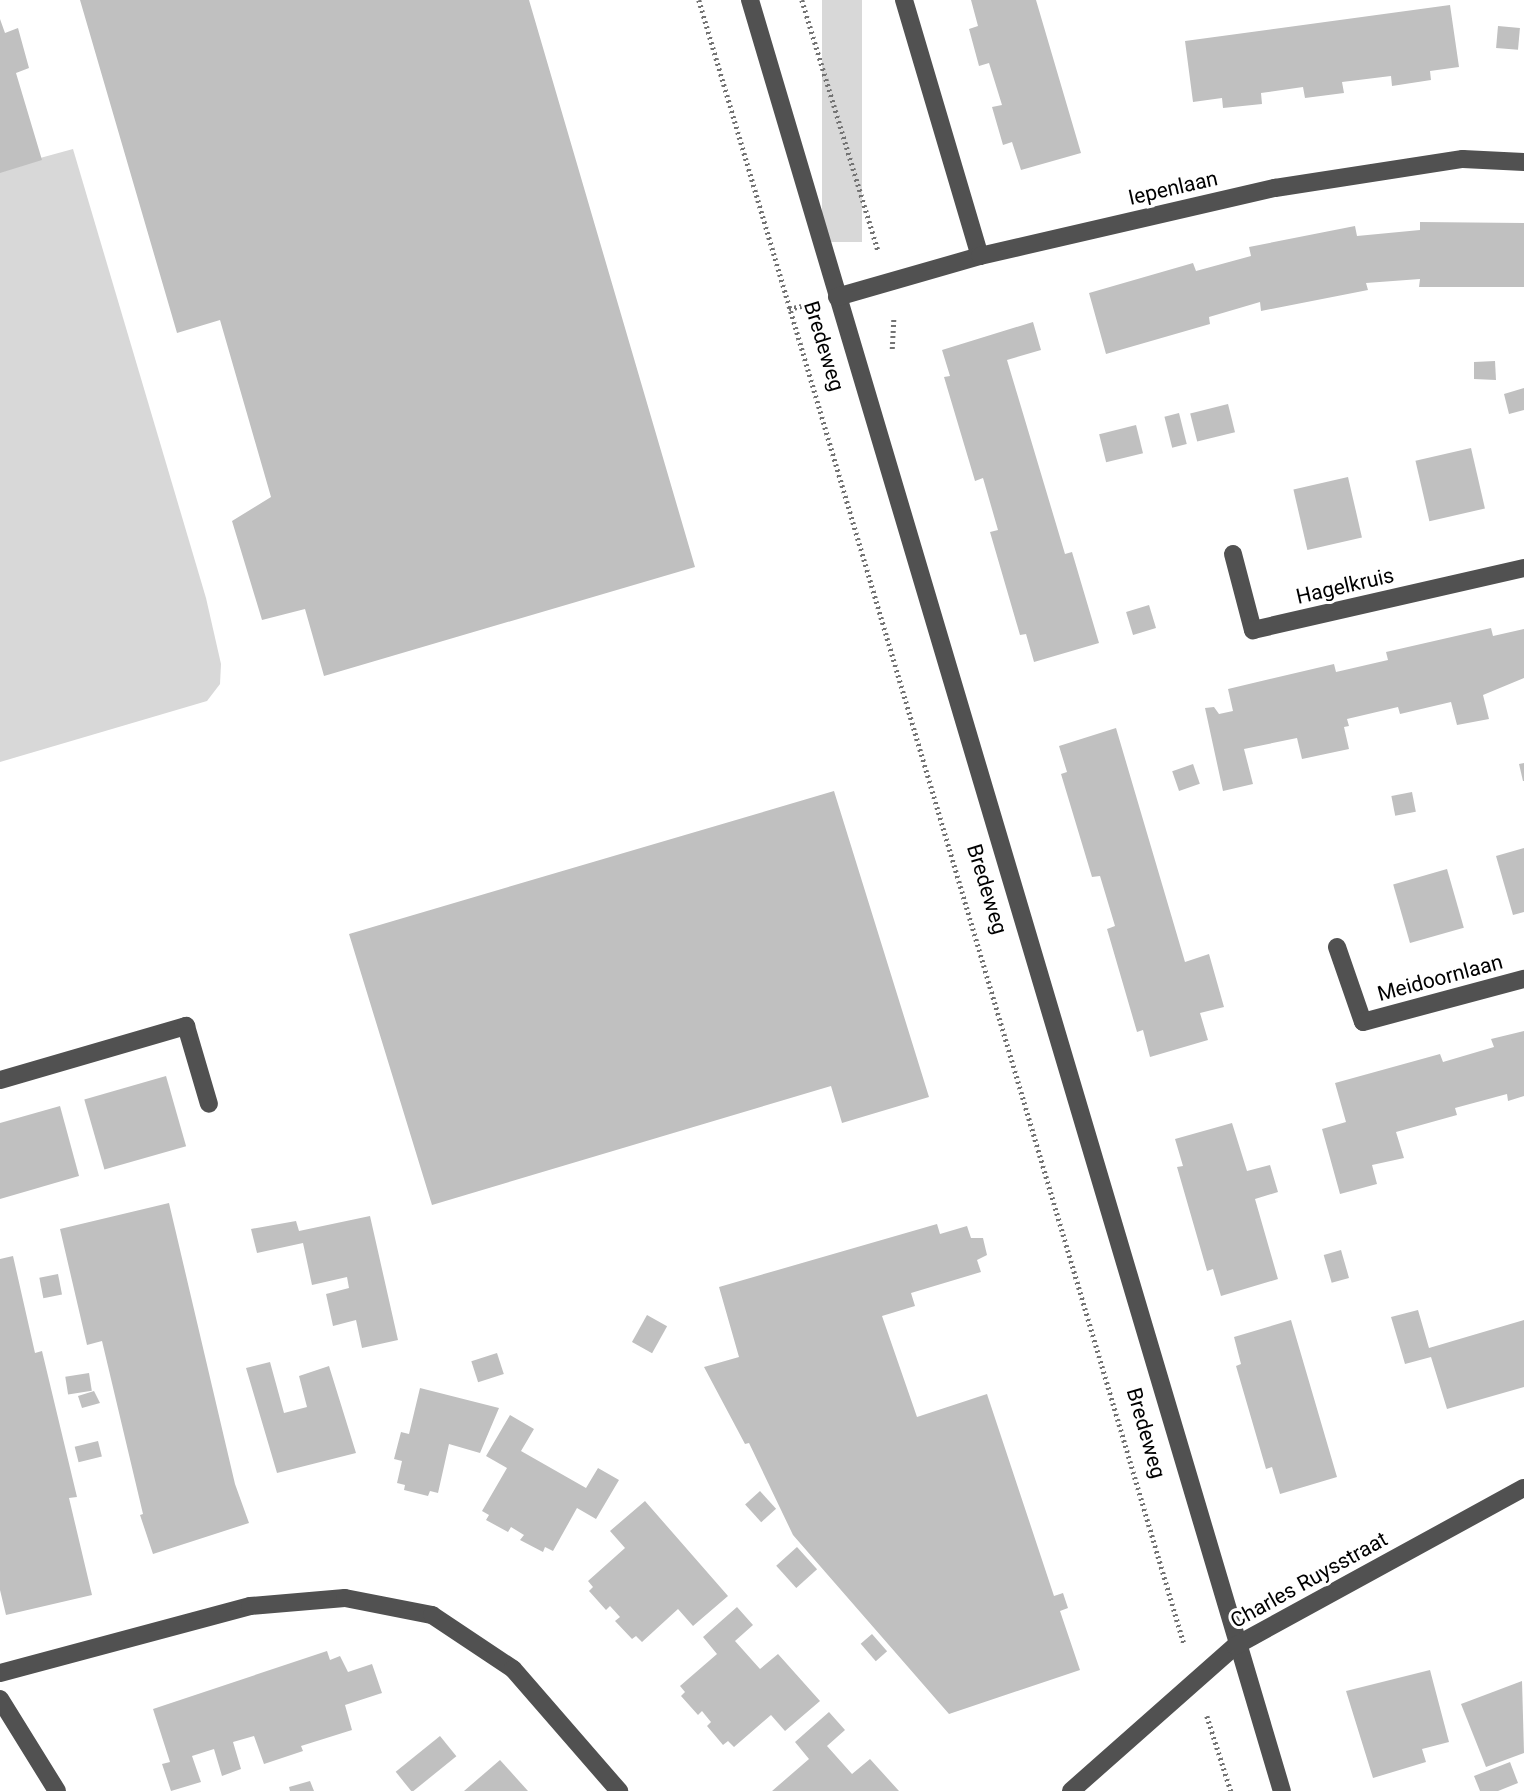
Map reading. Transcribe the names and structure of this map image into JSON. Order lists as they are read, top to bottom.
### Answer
{
  "streets": {
    "street": [
      "Iepenlaan",
      "Bredeweg",
      "Hagelkruis",
      "Meidoornlaan",
      "Charles Ruysstraat"
    ]
  },
  "crossings": [
    ["Iepenlaan", "Bredeweg"],
    ["Bredeweg", "Charles Ruysstraat"]
  ]
}
